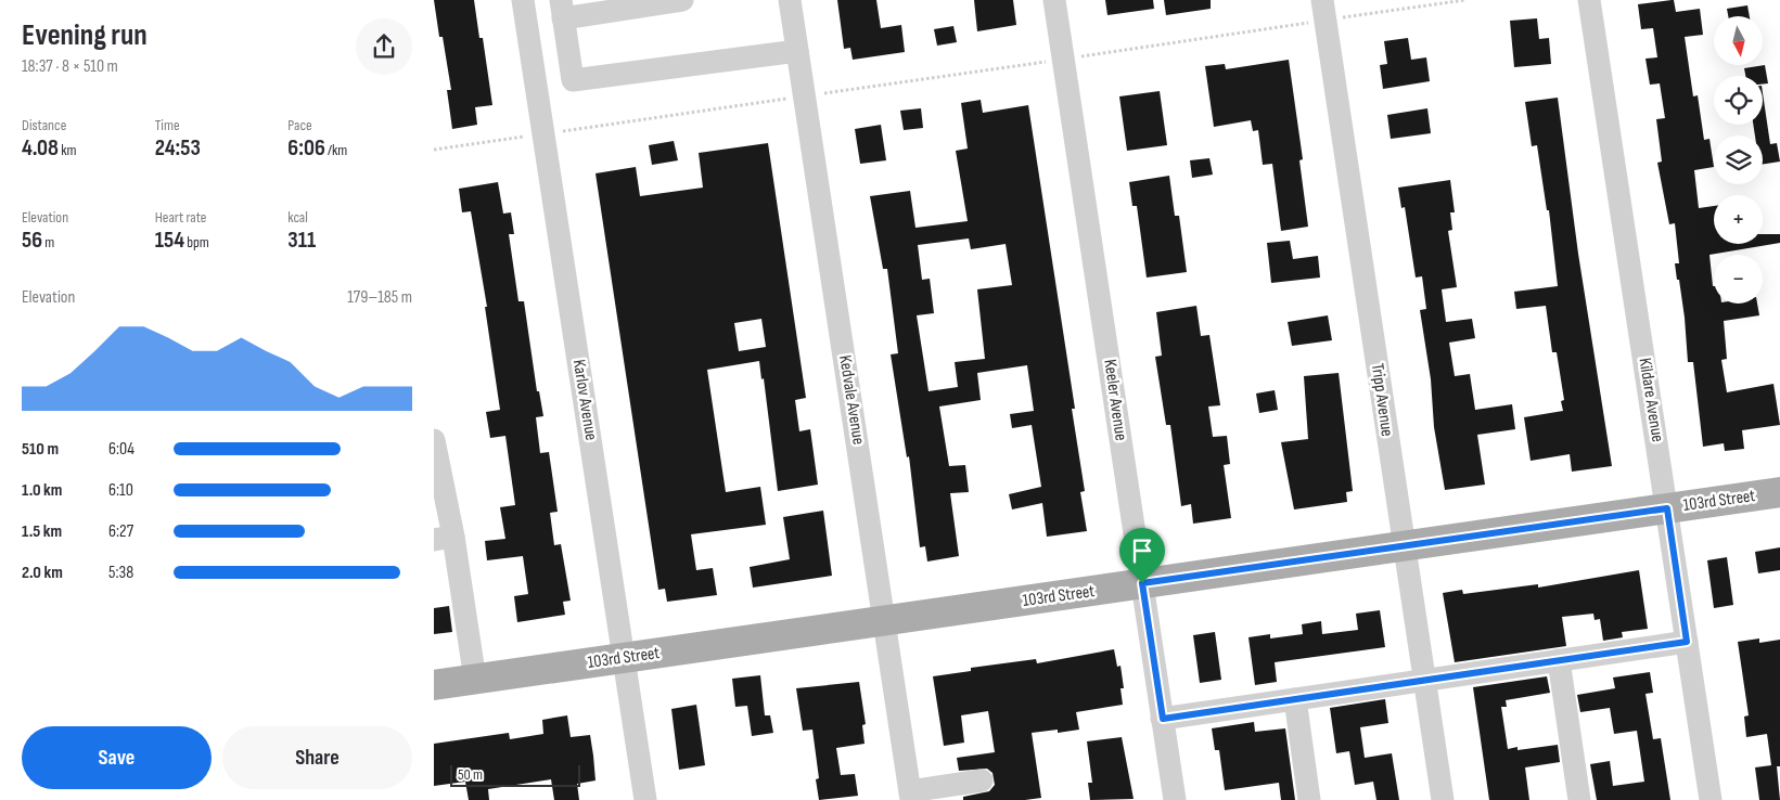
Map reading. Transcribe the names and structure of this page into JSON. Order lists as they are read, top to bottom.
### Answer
{
  "streets": {
    "main road": ["103rd Street"],
    "street": [
      "Karlov Avenue",
      "Kedvale Avenue",
      "Keeler Avenue",
      "Tripp Avenue",
      "Kildare Avenue"
    ]
  },
  "crossings": [
    ["Karlov Avenue", "103rd Street"],
    ["Kedvale Avenue", "103rd Street"],
    ["Keeler Avenue", "103rd Street"],
    ["Tripp Avenue", "103rd Street"],
    ["Kildare Avenue", "103rd Street"]
  ],
  "scale_bar": "50 m",
  "north": "bottom",
  "page": {
    "heading": ["Evening run", "18:37 · 8 × 510 m"],
    "map_buttons": ["+", "−"],
    "stats": [
      ["Distance", "4.08 km"],
      ["Time", "24:53"],
      ["Pace", "6:06 /km"],
      ["Elevation", "56 m"],
      ["Heart rate", "154 bpm"],
      ["kcal", "311"]
    ],
    "chart": ["Elevation", "179–185 m"],
    "list": [
      {
        "name": "510 m",
        "note": "6:04"
      },
      {
        "name": "1.0 km",
        "note": "6:10"
      },
      {
        "name": "1.5 km",
        "note": "6:27"
      },
      {
        "name": "2.0 km",
        "note": "5:38"
      }
    ],
    "buttons": ["Save", "Share"],
    "scale": "50 m"
  }
}
